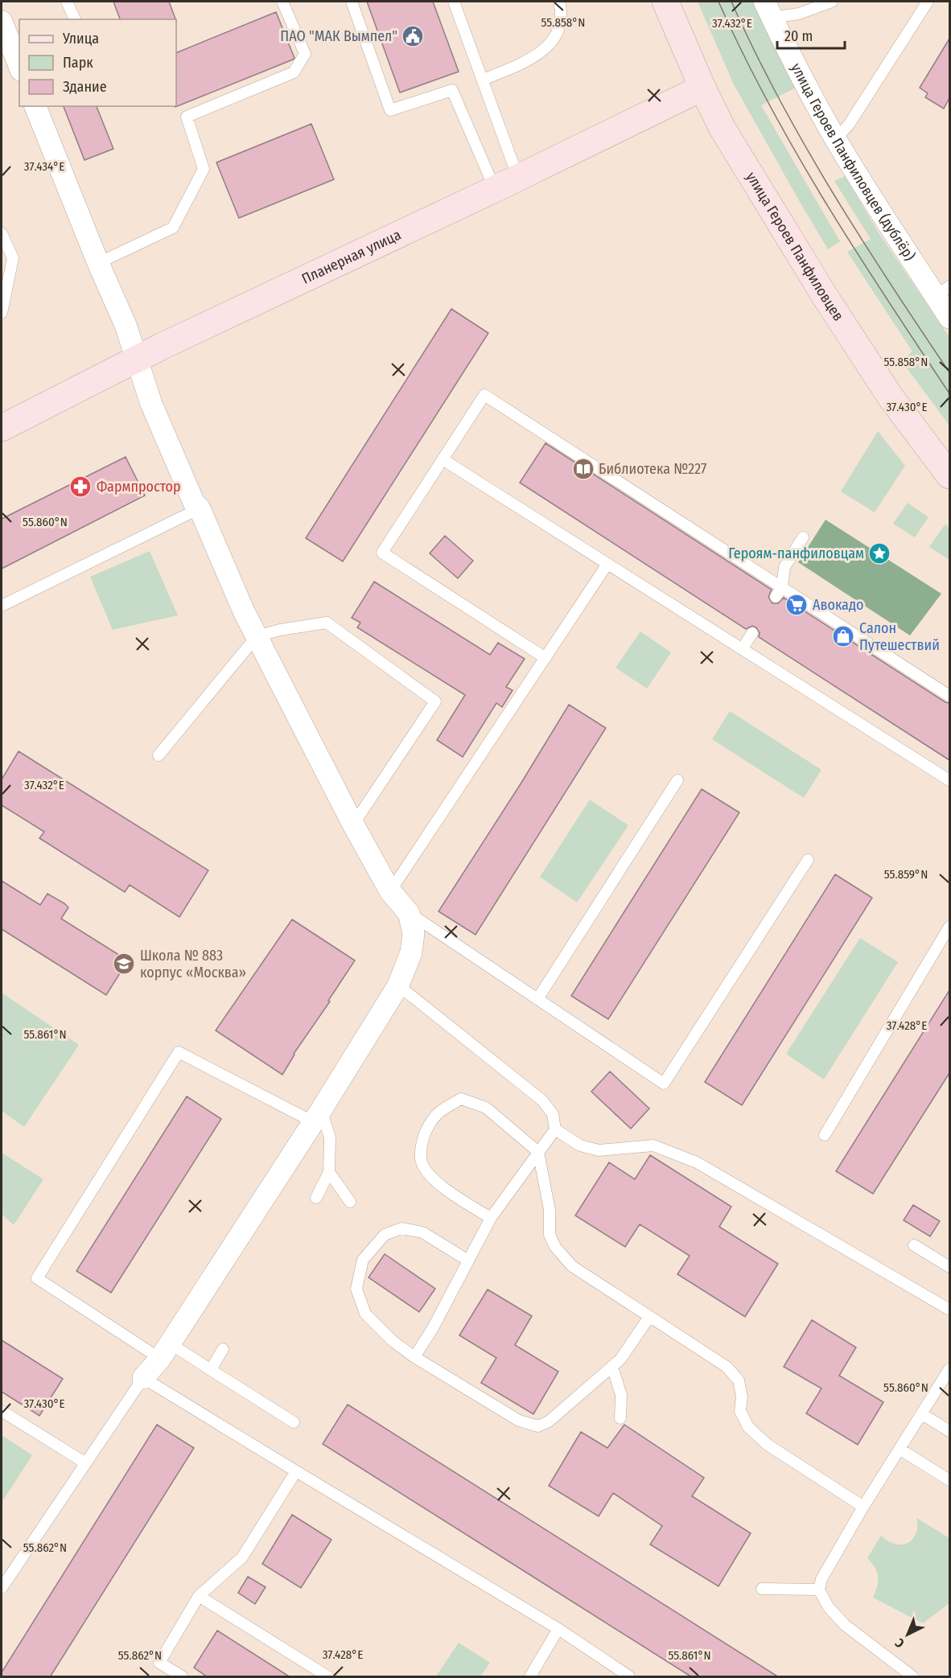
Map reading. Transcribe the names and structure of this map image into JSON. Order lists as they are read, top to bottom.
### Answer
{
  "streets": {
    "main road": ["улица Героев Панфиловцев", "Планерная улица"],
    "street": ["улица Героев Панфиловцев (дублёр)"]
  },
  "crossings": [
    ["улица Героев Панфиловцев", "Планерная улица"]
  ],
  "places": {
    "public building": ["ПАО \"МАК Вымпел\""],
    "library": ["Библиотека №227"],
    "pharmacy": ["Фармпростор"],
    "place": ["Героям-панфиловцам"],
    "supermarket": ["Авокадо"],
    "shop": ["Салон Путешествий"],
    "school or university": ["Школа № 883 корпус «Москва»"]
  },
  "legend": ["Улица", "Парк", "Здание"],
  "scale_bar": "20 m",
  "north": "bottom left",
  "coordinates": [
    "55.858°N",
    "37.432°E",
    "37.434°E",
    "37.430°E",
    "55.860°N",
    "55.859°N",
    "37.428°E",
    "55.861°N",
    "55.862°N"
  ]
}
